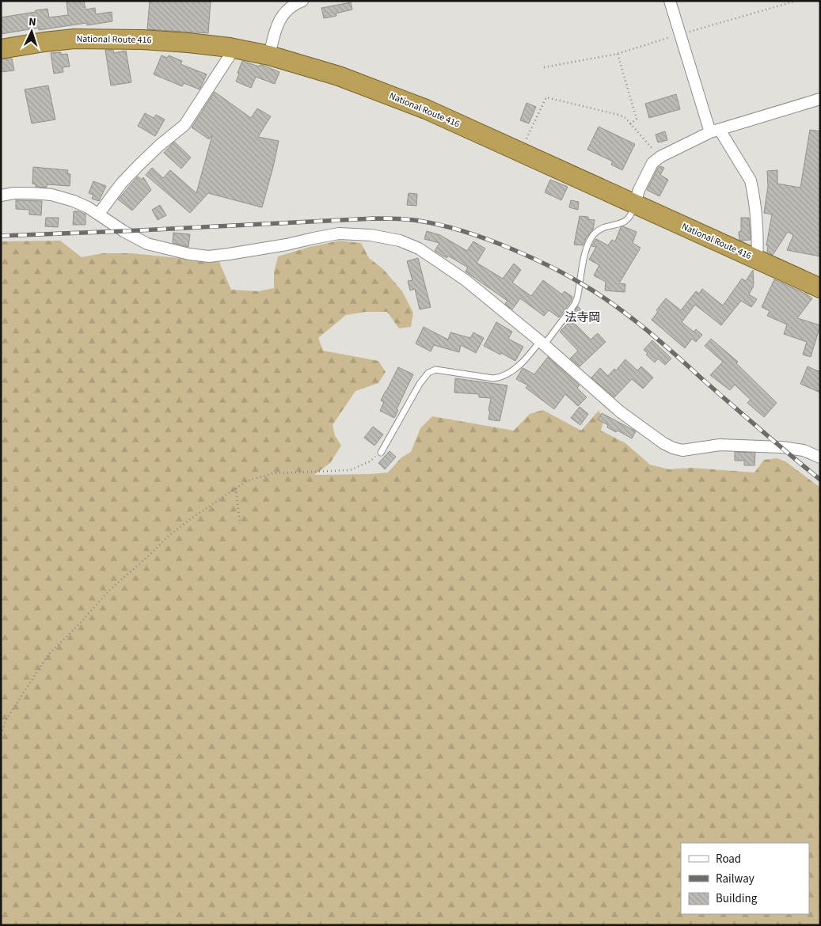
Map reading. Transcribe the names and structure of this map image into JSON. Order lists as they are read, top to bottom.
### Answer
{
  "streets": {
    "highway": ["National Route 416"]
  },
  "districts": ["法寺岡"],
  "legend": ["Road", "Railway", "Building"],
  "north": "top"
}
